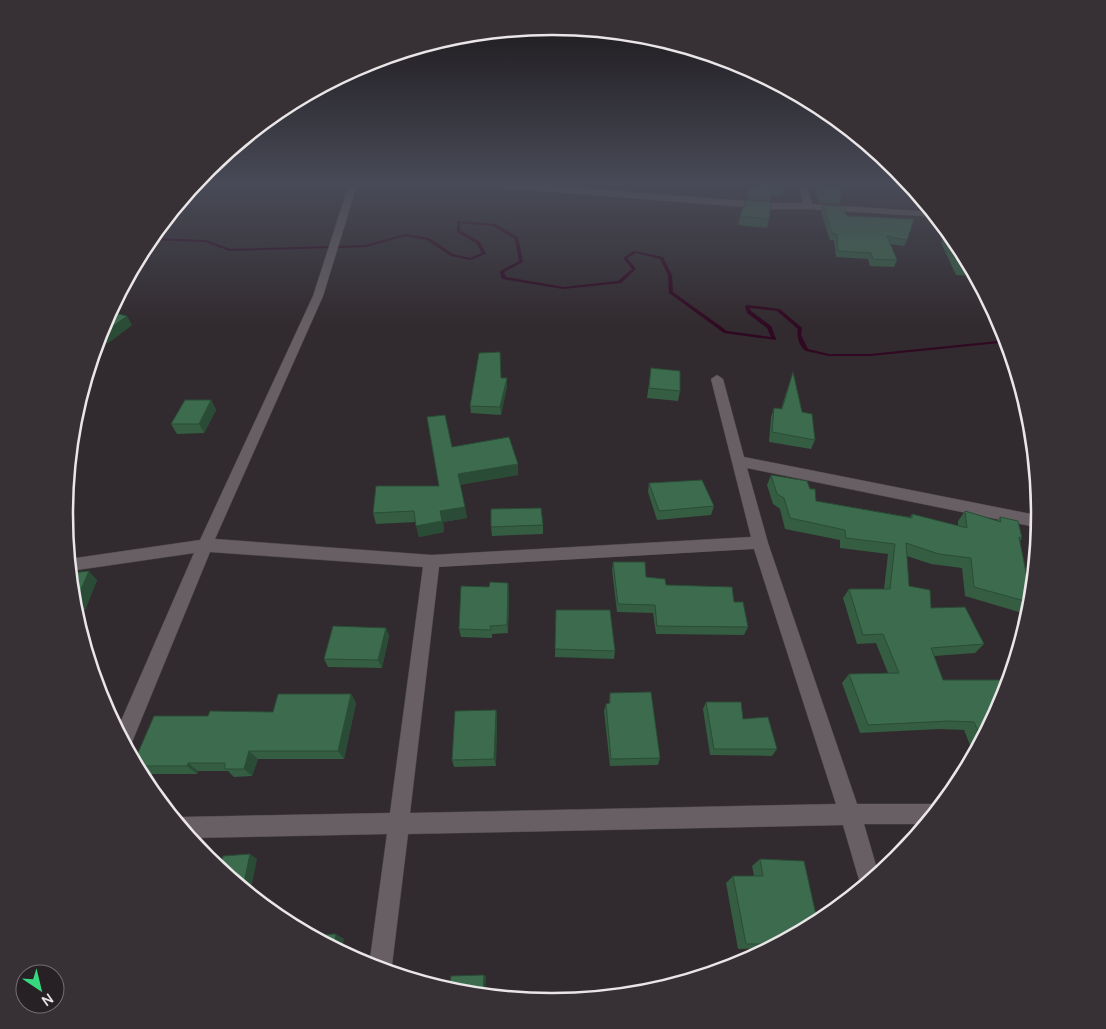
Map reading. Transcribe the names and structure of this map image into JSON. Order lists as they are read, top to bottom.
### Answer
{
  "north": "bottom right"
}
